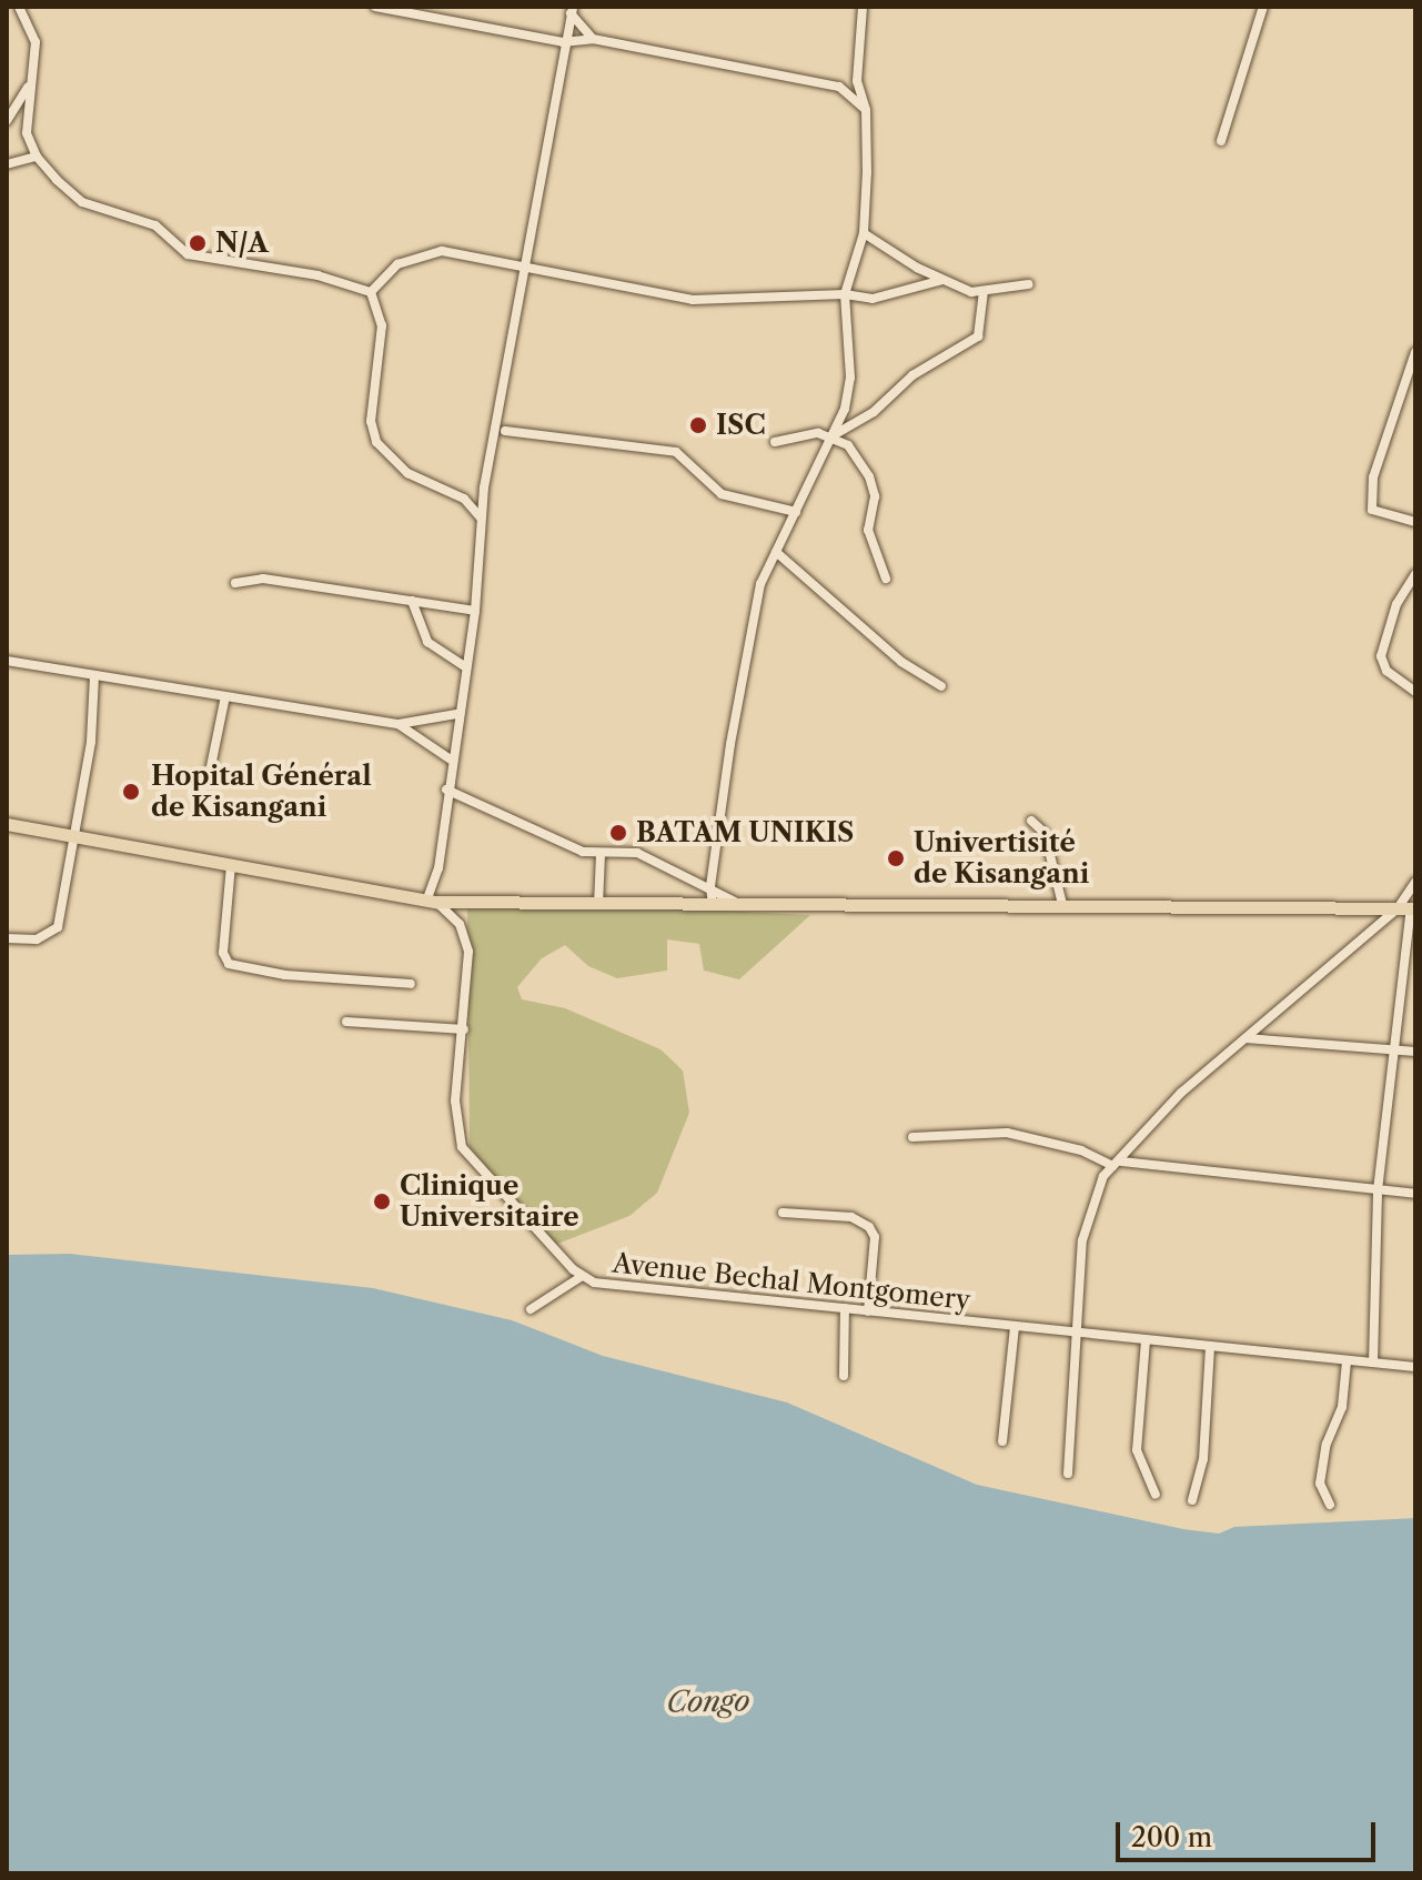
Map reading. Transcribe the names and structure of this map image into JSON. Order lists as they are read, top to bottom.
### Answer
{
  "streets": {
    "street": ["Avenue Bechal Montgomery"]
  },
  "water": ["Congo"],
  "places": [
    "N/A",
    "ISC",
    "Hopital Général de Kisangani",
    "BATAM UNIKIS",
    "Univertisité de Kisangani",
    "Clinique Universitaire"
  ],
  "scale_bar": "200 m"
}
